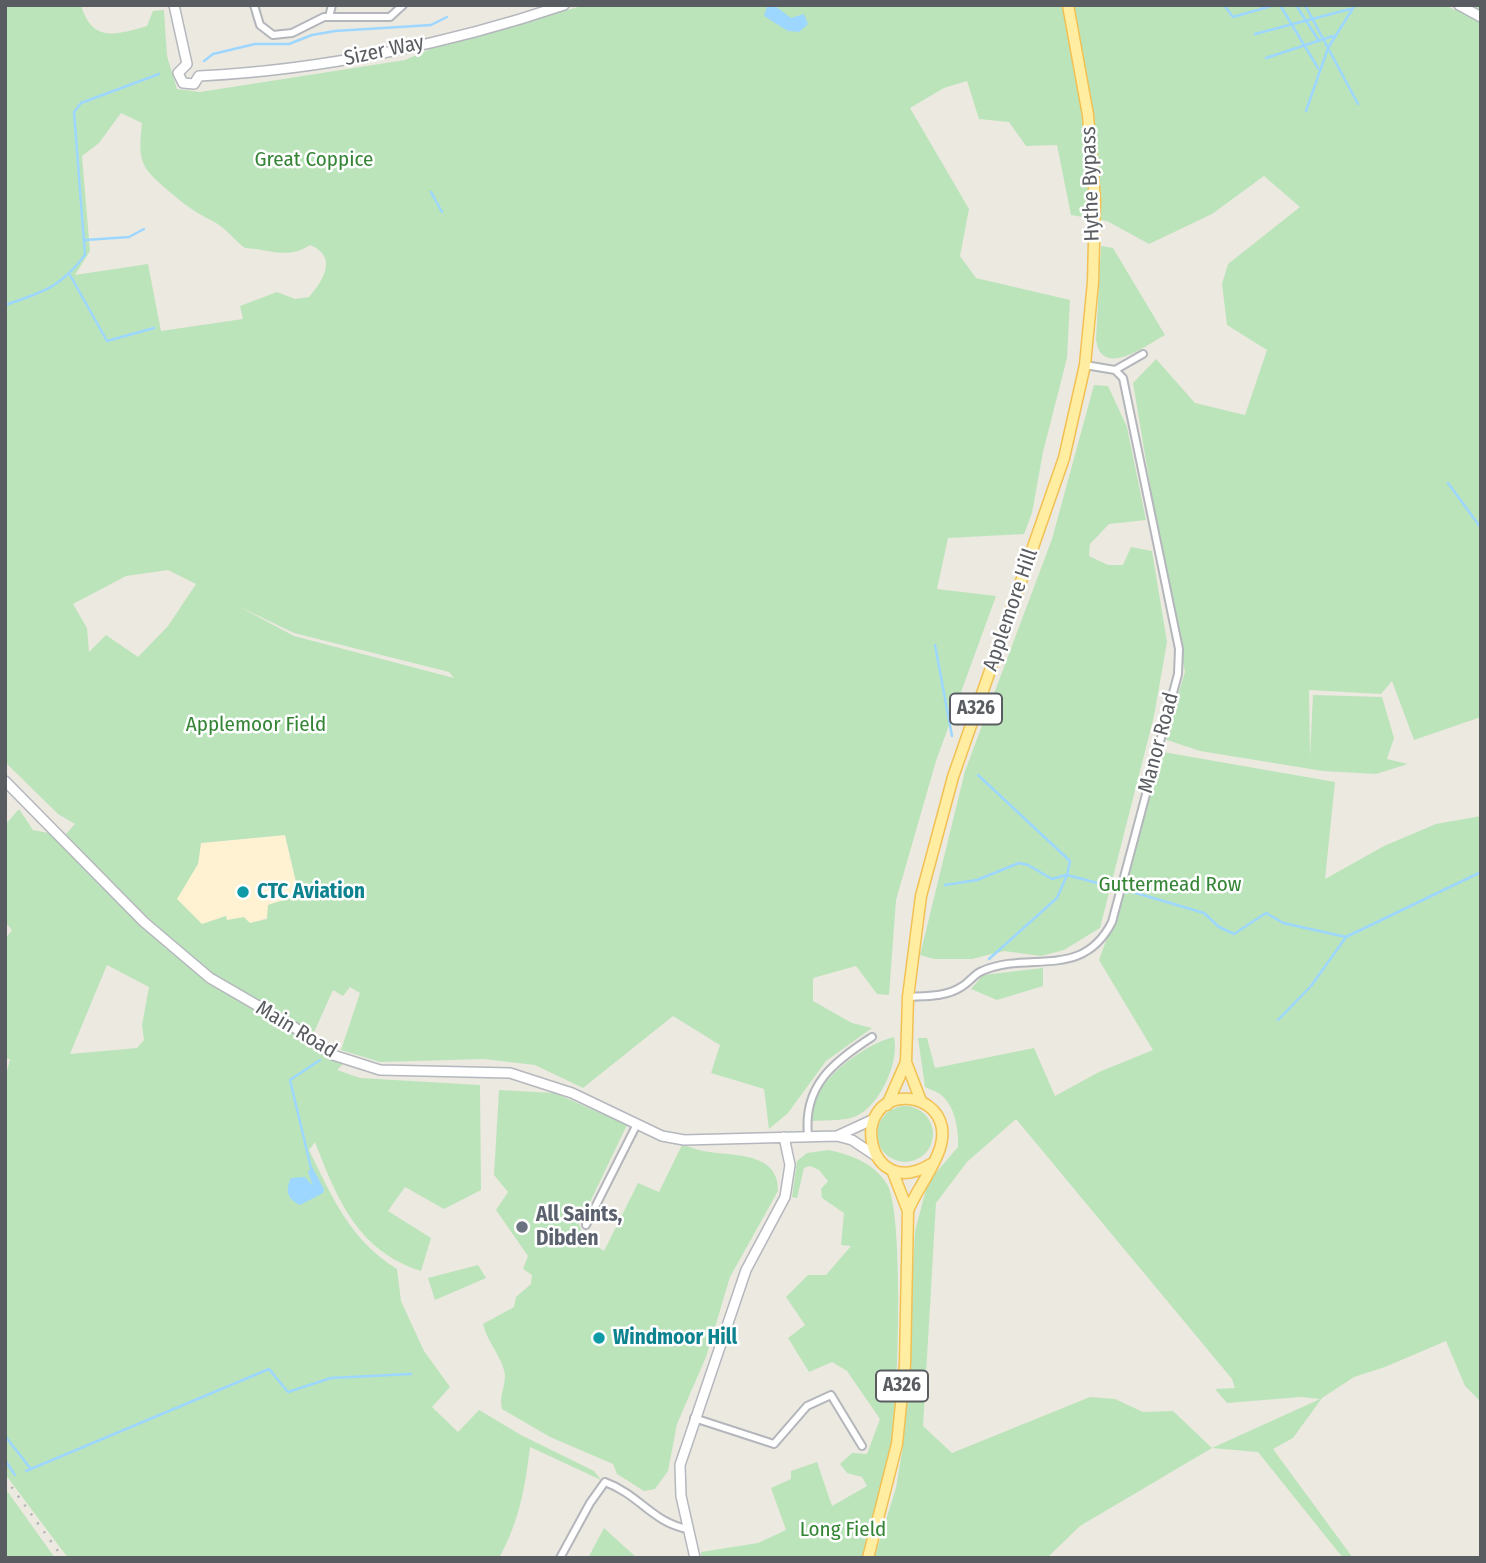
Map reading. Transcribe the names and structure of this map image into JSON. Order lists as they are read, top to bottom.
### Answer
{
  "streets": {
    "main road": ["Hythe Bypass", "Applemore Hill", "A326"],
    "street": ["Sizer Way", "Manor Road", "Main Road"]
  },
  "crossings": [
    ["Hythe Bypass", "Applemore Hill"],
    ["Applemore Hill", "A326"],
    ["Applemore Hill", "Manor Road"],
    ["Applemore Hill", "Main Road"],
    ["A326", "Main Road"]
  ],
  "parks": [
    "Great Coppice",
    "Applemoor Field",
    "Guttermead Row",
    "Long Field"
  ],
  "places": ["CTC Aviation", "All Saints, Dibden", "Windmoor Hill"]
}
